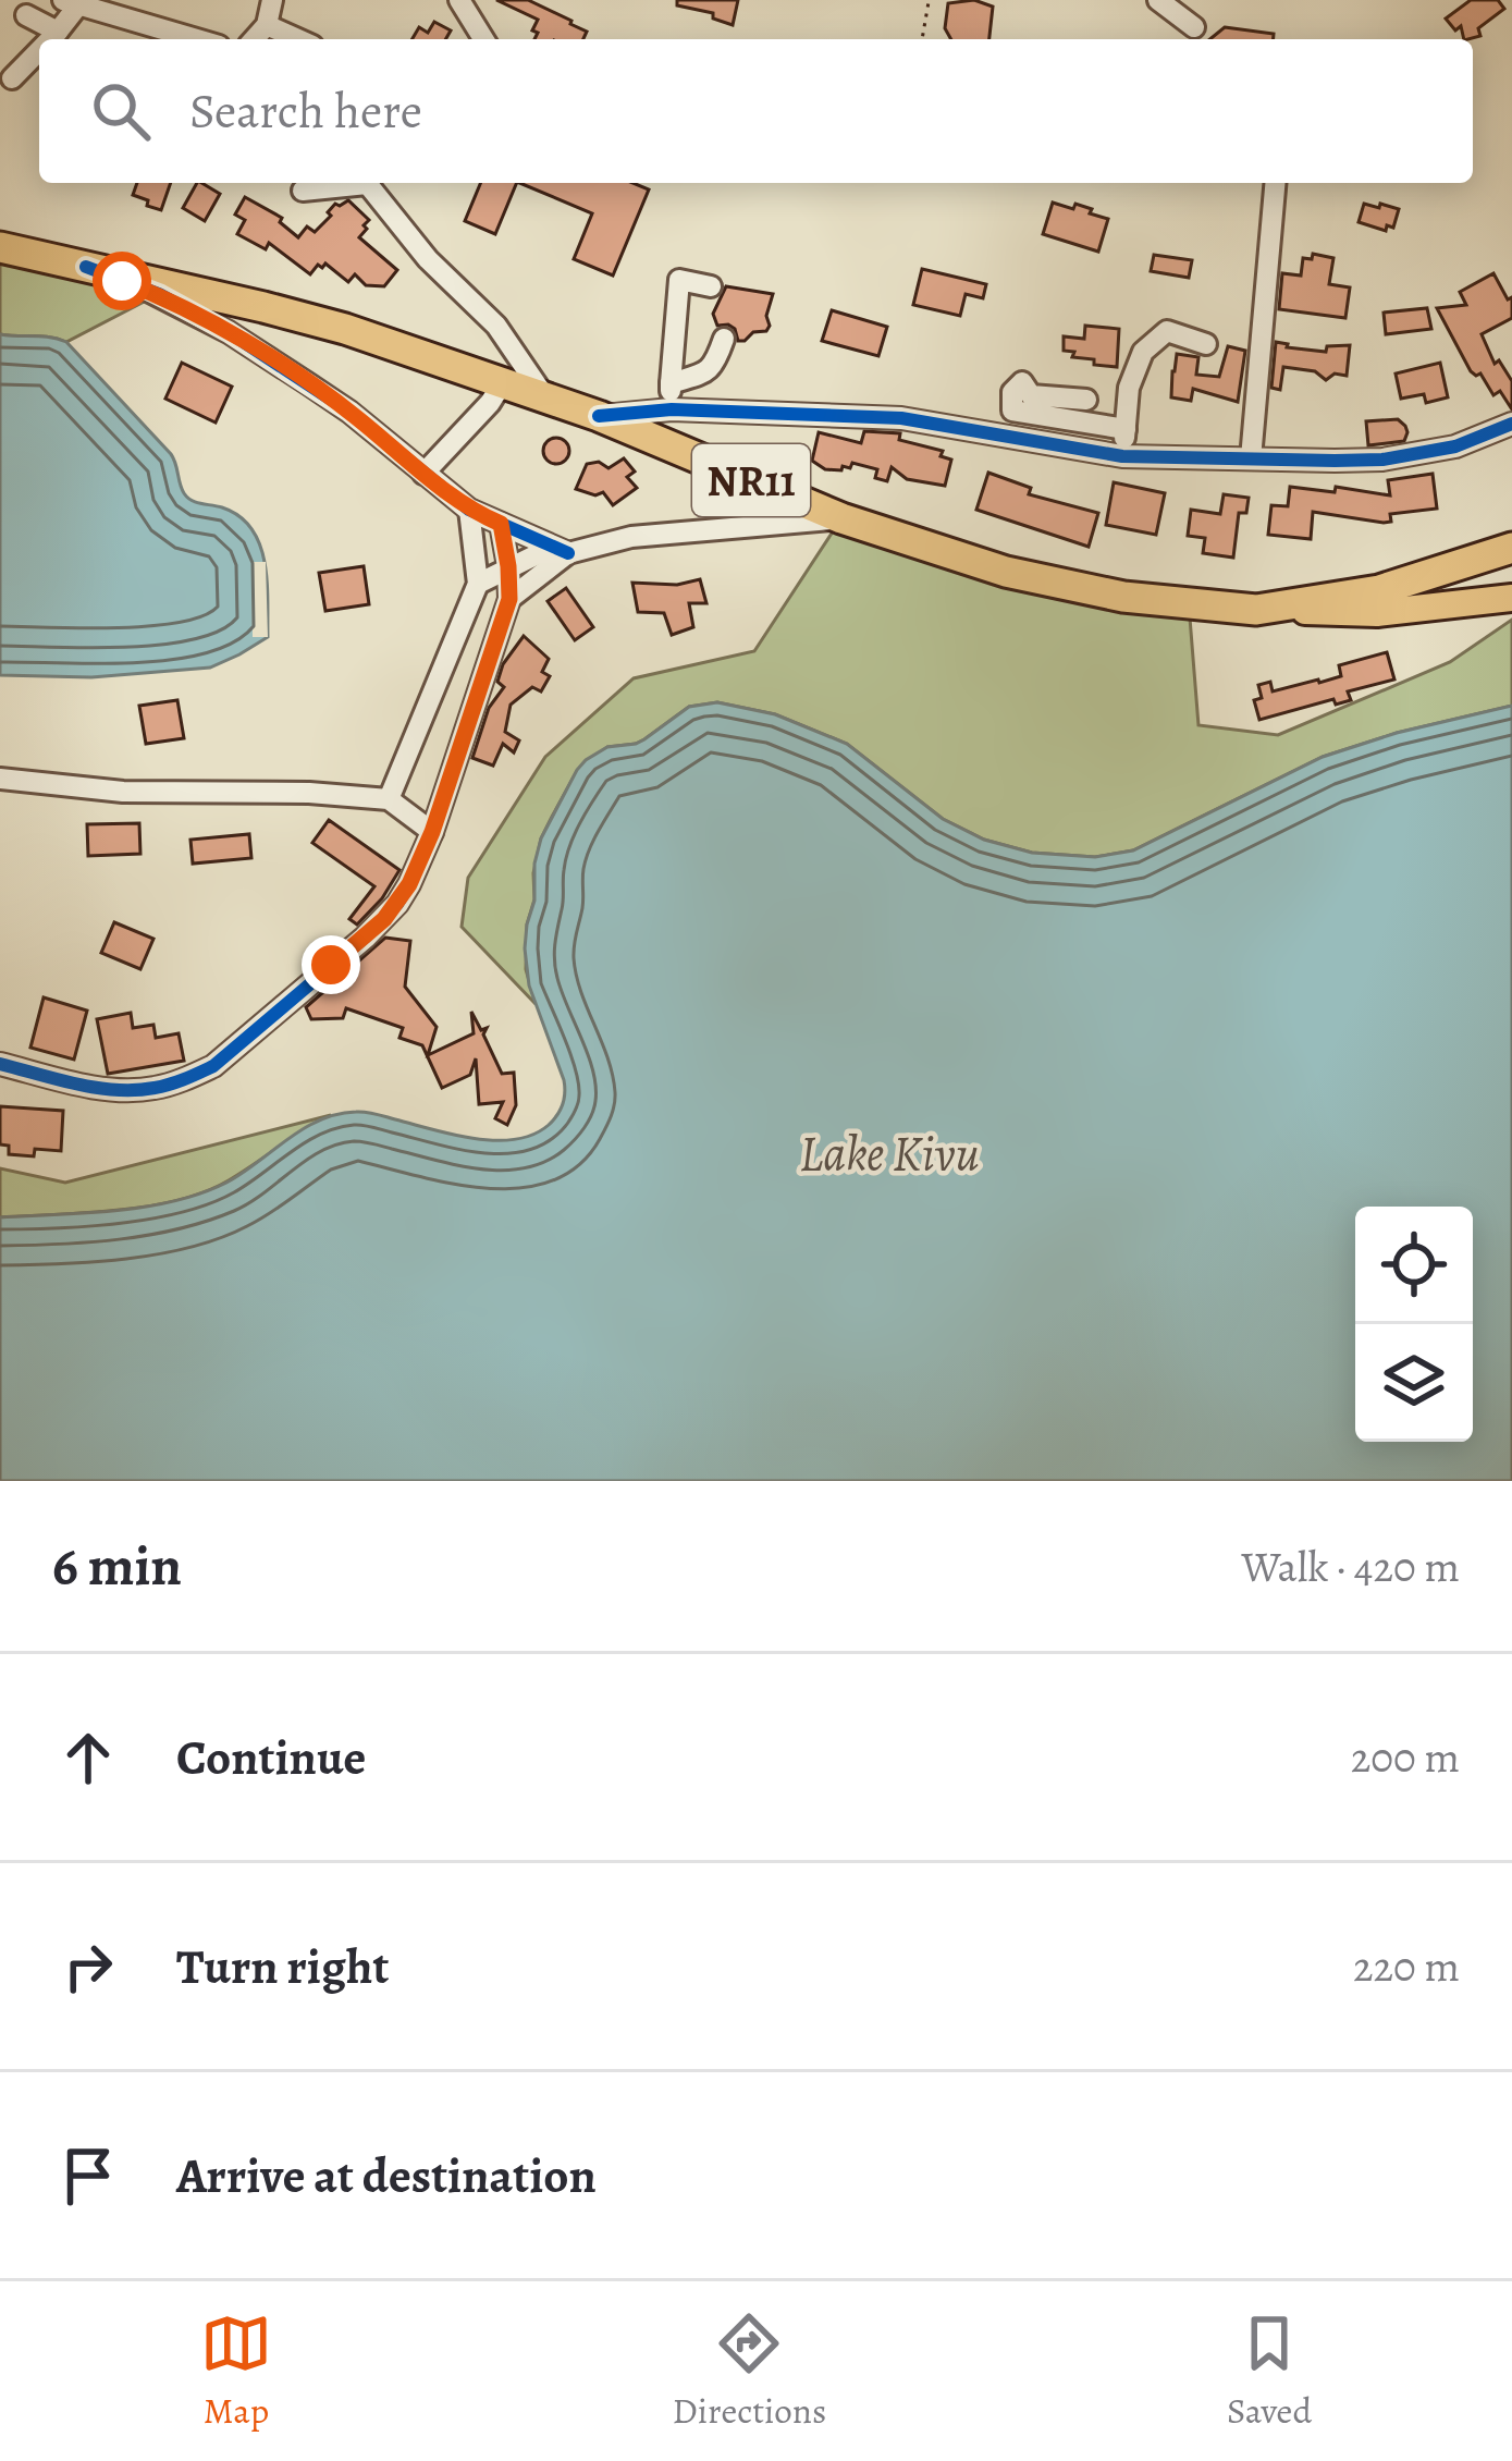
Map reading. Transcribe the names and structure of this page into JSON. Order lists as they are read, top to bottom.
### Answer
{
  "streets": {
    "highway": ["NR11"]
  },
  "water": ["Lake Kivu"],
  "page": {
    "search": "Search here",
    "heading": ["6 min", "Walk · 420 m"],
    "list": [
      ["Continue", "200 m"],
      ["Turn right", "220 m"],
      "Arrive at destination"
    ],
    "nav": ["Map", "Directions", "Saved"]
  }
}
